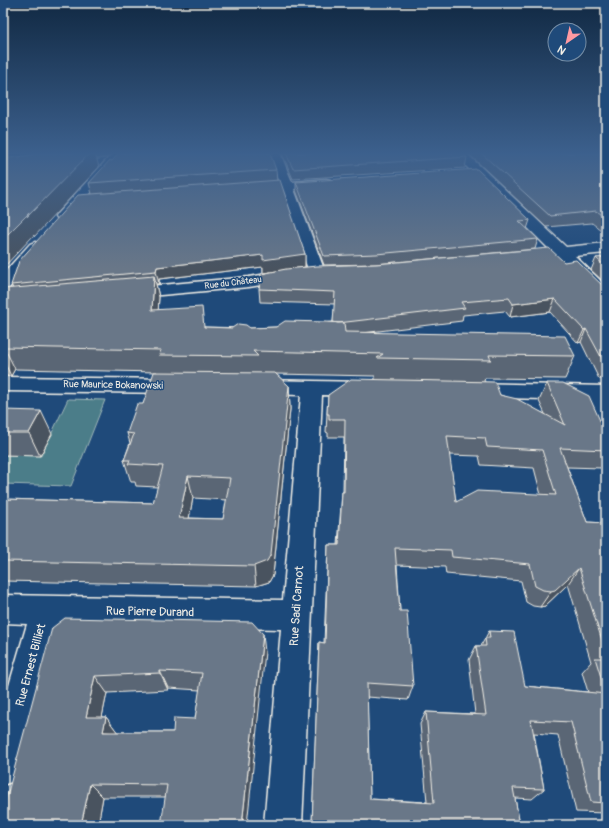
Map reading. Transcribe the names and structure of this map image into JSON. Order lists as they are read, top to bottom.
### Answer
{
  "streets": {
    "street": [
      "Rue du Château",
      "Rue Maurice Bokanowski",
      "Rue Sadi Carnot",
      "Rue Pierre Durand",
      "Rue Ernest Billiet"
    ]
  },
  "crossings": [
    ["Rue Sadi Carnot", "Rue Pierre Durand"],
    ["Rue Pierre Durand", "Rue Ernest Billiet"]
  ],
  "north": "bottom left"
}
